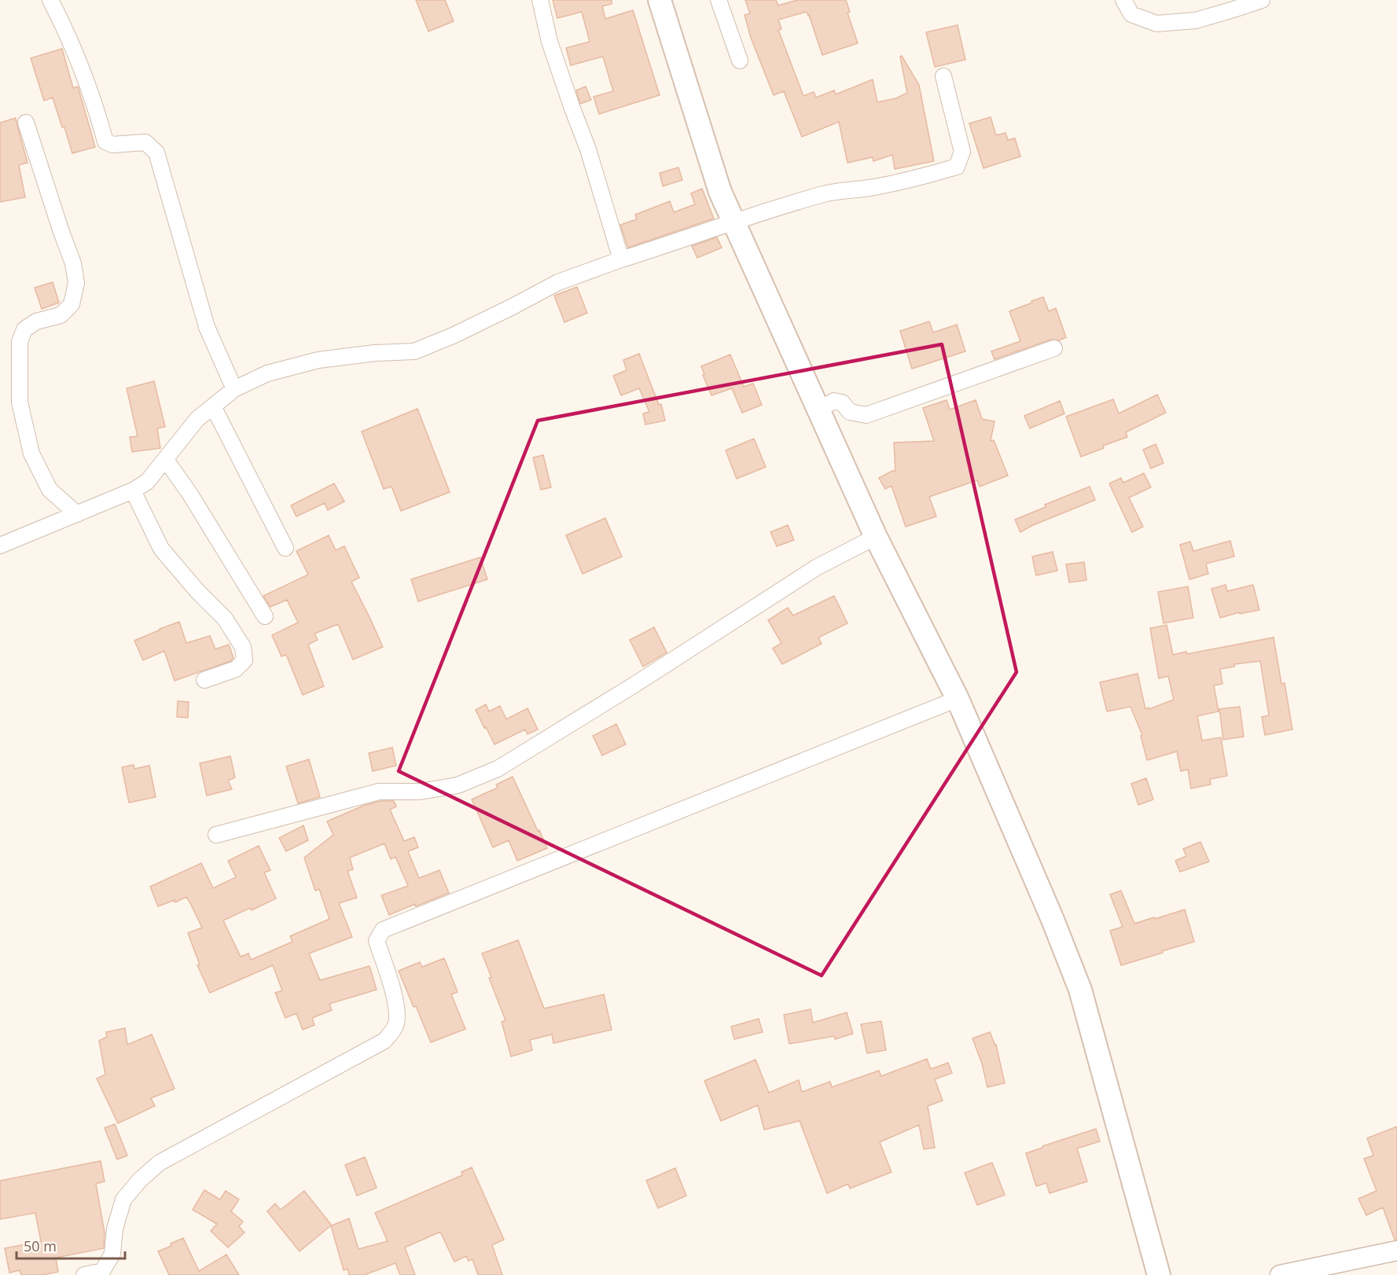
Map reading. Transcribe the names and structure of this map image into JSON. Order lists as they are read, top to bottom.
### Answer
{
  "scale_bar": "50 m"
}
